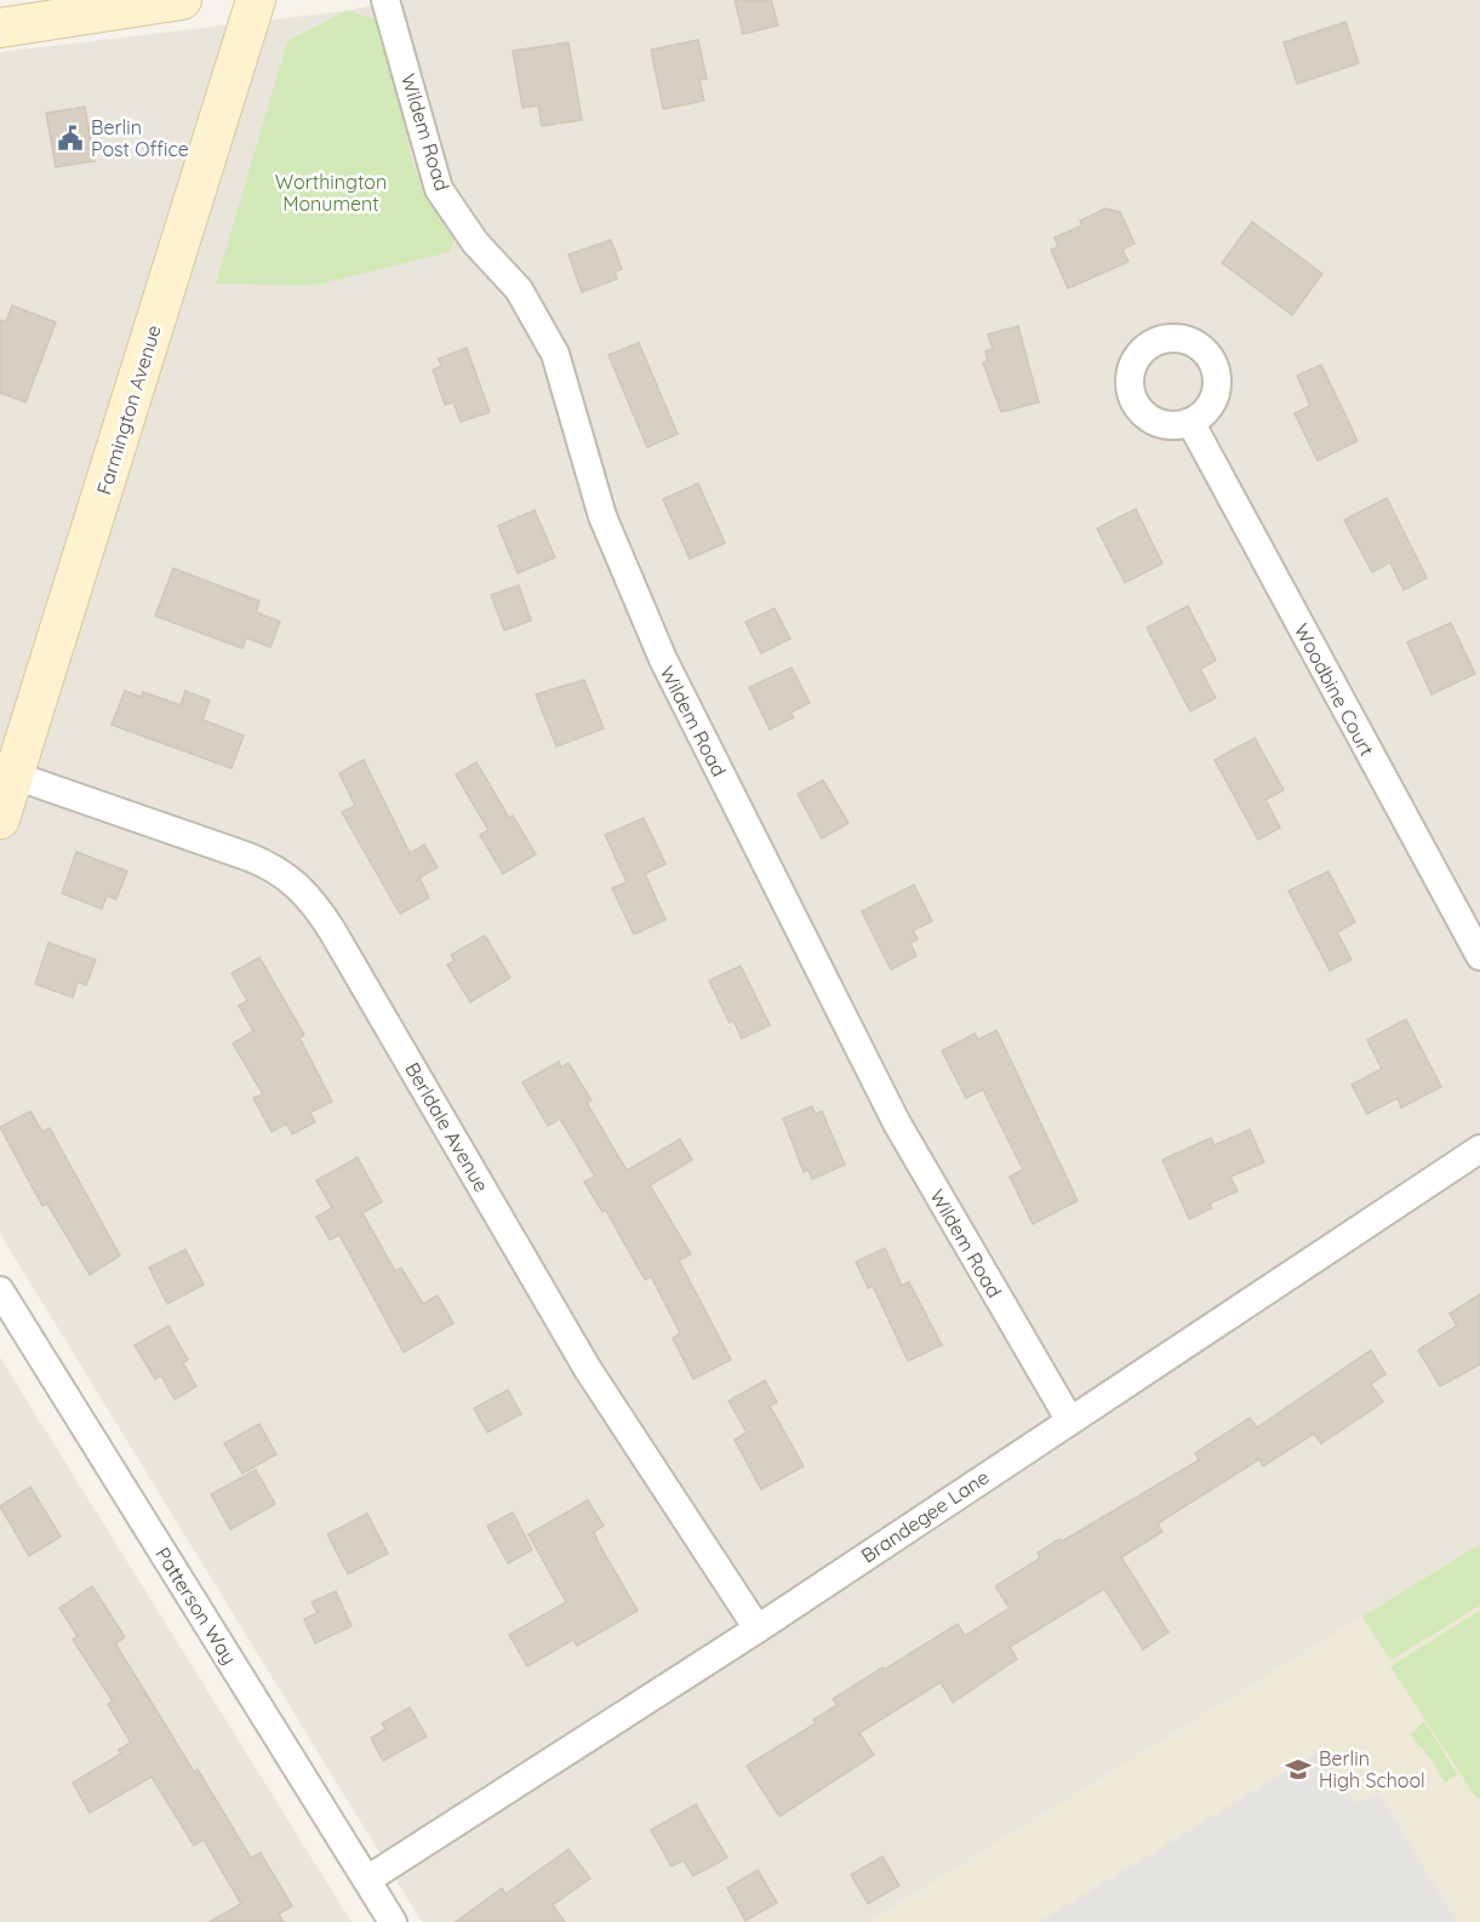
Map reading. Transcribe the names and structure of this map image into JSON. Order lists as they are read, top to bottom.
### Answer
{
  "streets": {
    "street": [
      "Wildem Road",
      "Farmington Avenue",
      "Woodbine Court",
      "Berldale Avenue",
      "Brandegee Lane",
      "Patterson Way"
    ]
  },
  "crossings": [
    ["Wildem Road", "Brandegee Lane"],
    ["Farmington Avenue", "Berldale Avenue"],
    ["Berldale Avenue", "Brandegee Lane"],
    ["Brandegee Lane", "Patterson Way"]
  ],
  "parks": ["Worthington Monument"],
  "places": {
    "public building": ["Berlin Post Office"],
    "school or university": ["Berlin High School"]
  }
}
